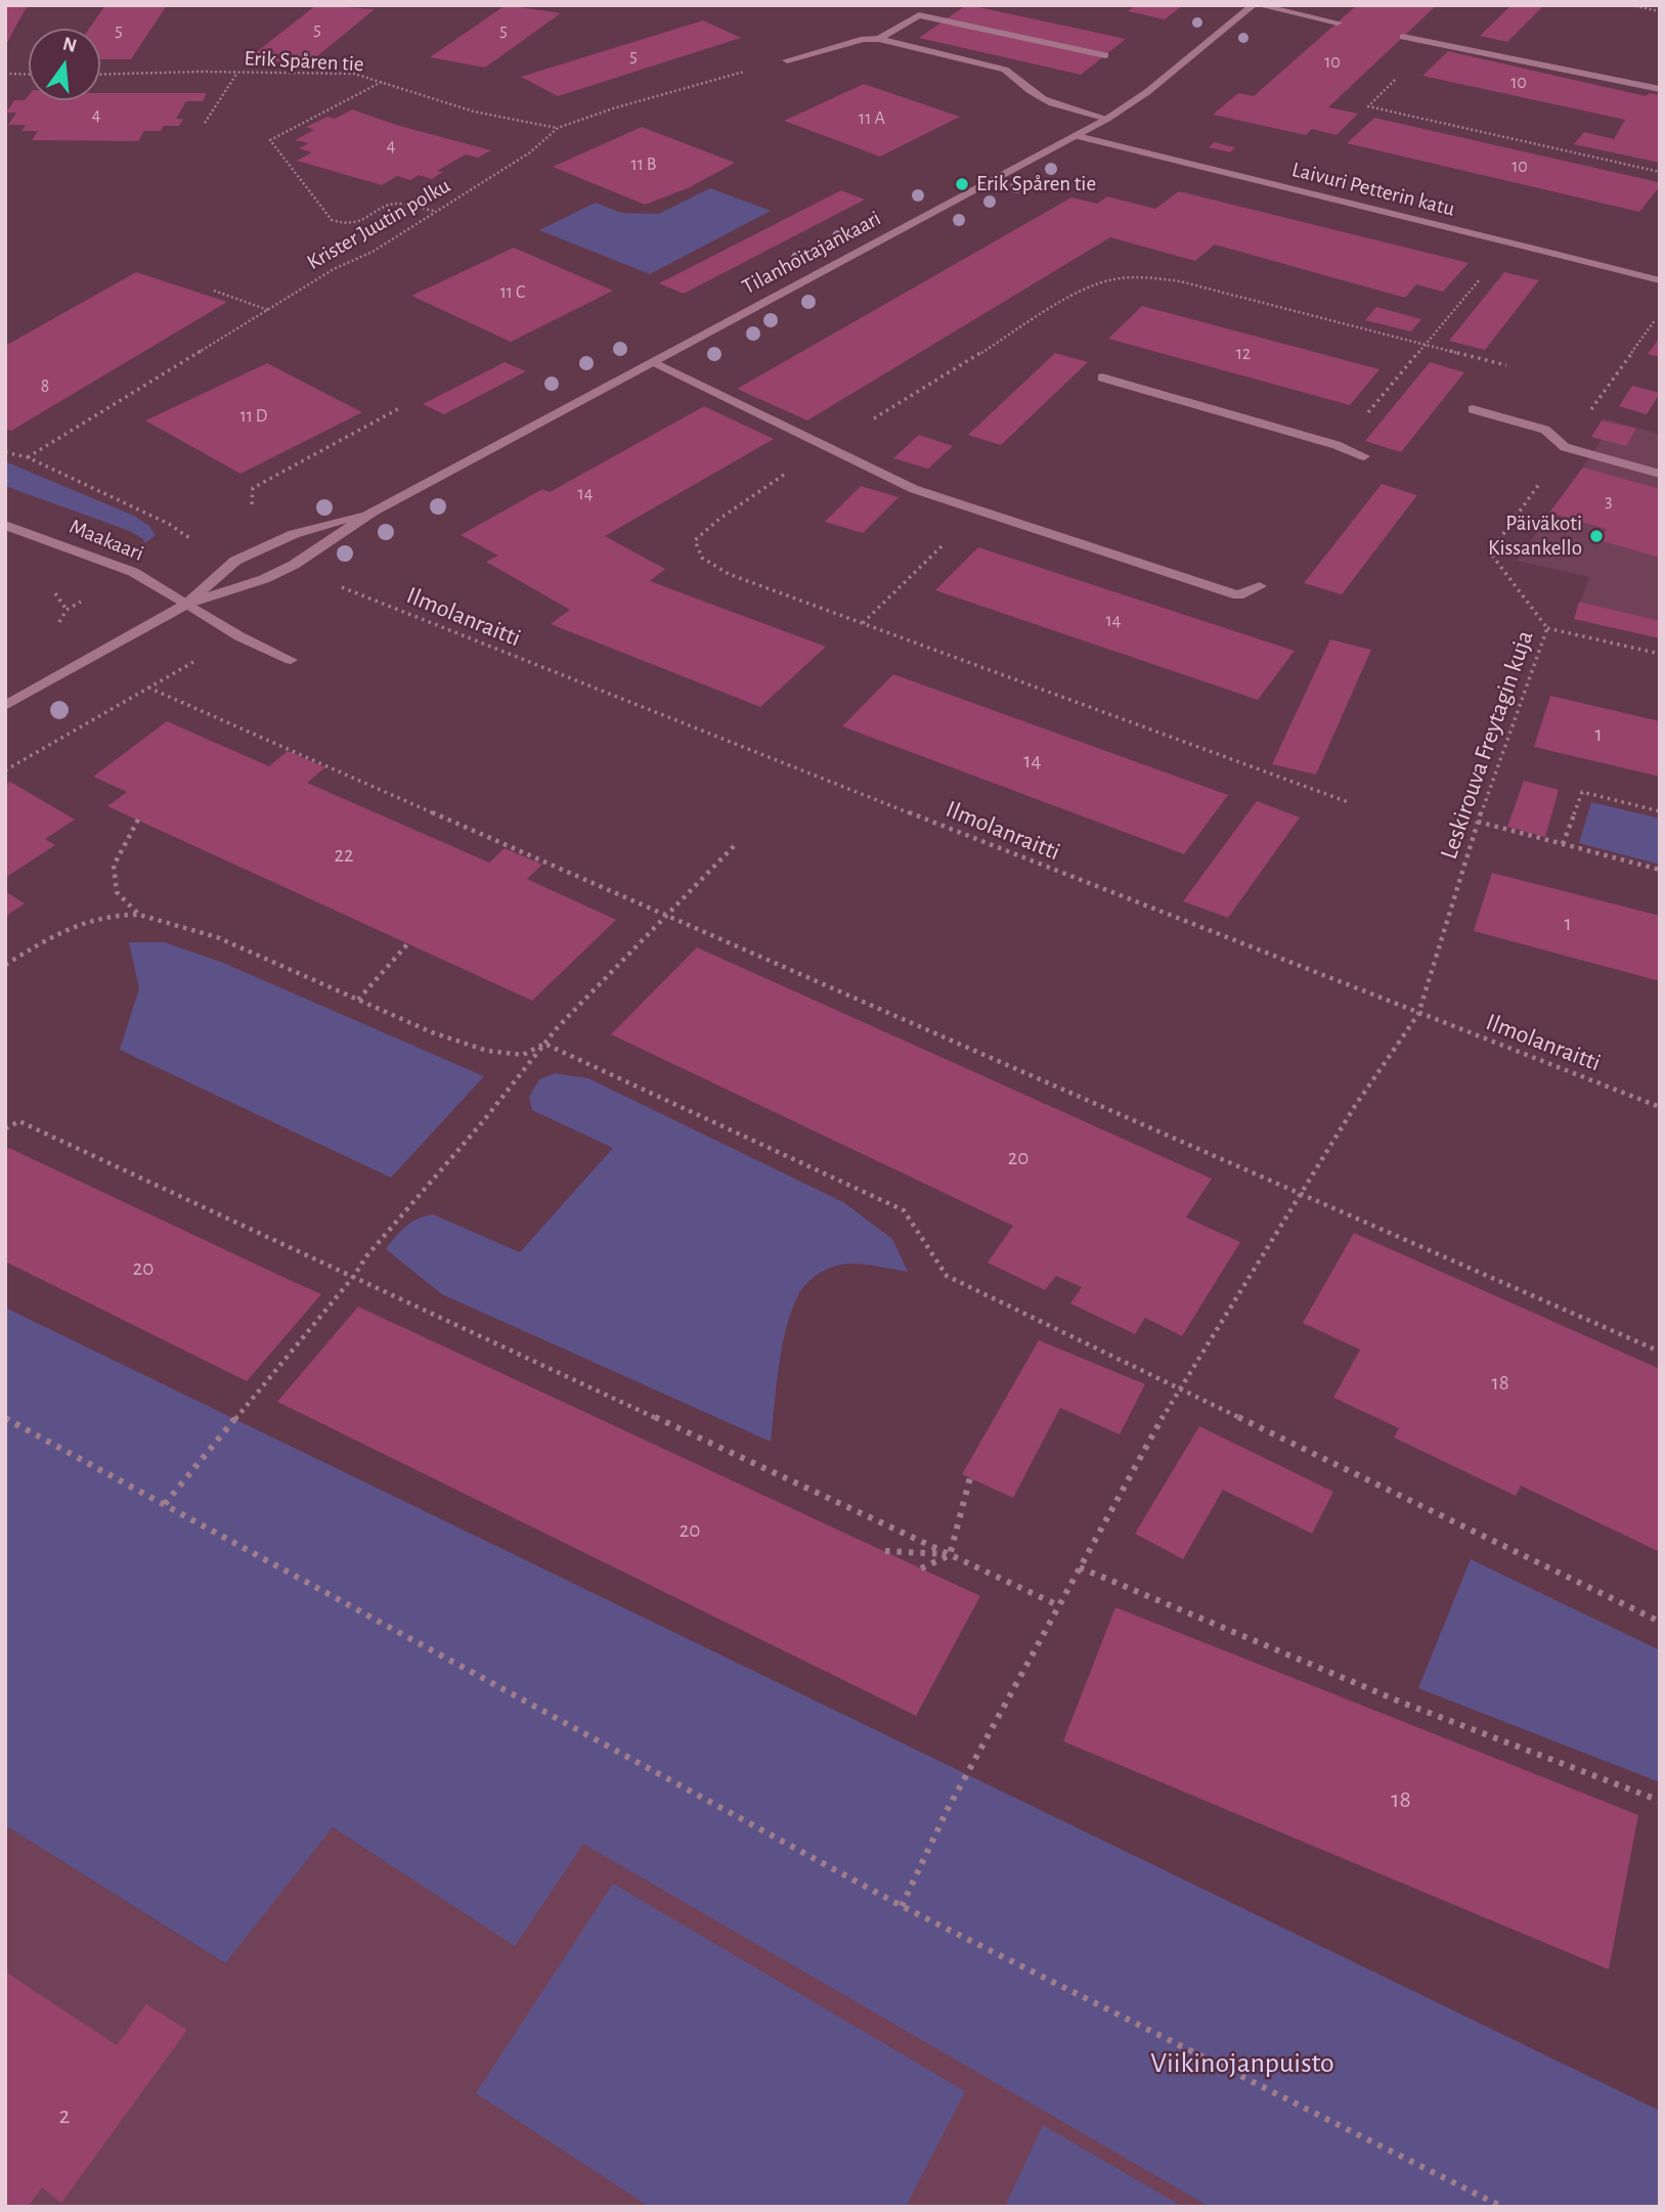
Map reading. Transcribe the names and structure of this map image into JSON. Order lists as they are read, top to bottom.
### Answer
{
  "streets": {
    "street": ["Laivuri Petterin katu", "Tilanhoitajankaari", "Maakaari"],
    "path": [
      "Erik Spåren tie",
      "Krister Juutin polku",
      "Ilmolanraitti",
      "Leskirouva Freytagin kuja"
    ]
  },
  "crossings": [
    ["Erik Spåren tie", "Krister Juutin polku"],
    ["Laivuri Petterin katu", "Tilanhoitajankaari"],
    ["Tilanhoitajankaari", "Maakaari"],
    ["Ilmolanraitti", "Leskirouva Freytagin kuja"]
  ],
  "parks": ["Viikinojanpuisto"],
  "places": ["Erik Spåren tie", "Päiväkoti Kissankello"],
  "house_numbers": [
    "5",
    "5",
    "5",
    "5",
    "10",
    "10",
    "4",
    "11 A",
    "4",
    "11 B",
    "10",
    "11 C",
    "12",
    "8",
    "11 D",
    "14",
    "3",
    "14",
    "1",
    "14",
    "22",
    "1",
    "20",
    "20",
    "18",
    "20",
    "18",
    "2"
  ],
  "north": "top"
}
